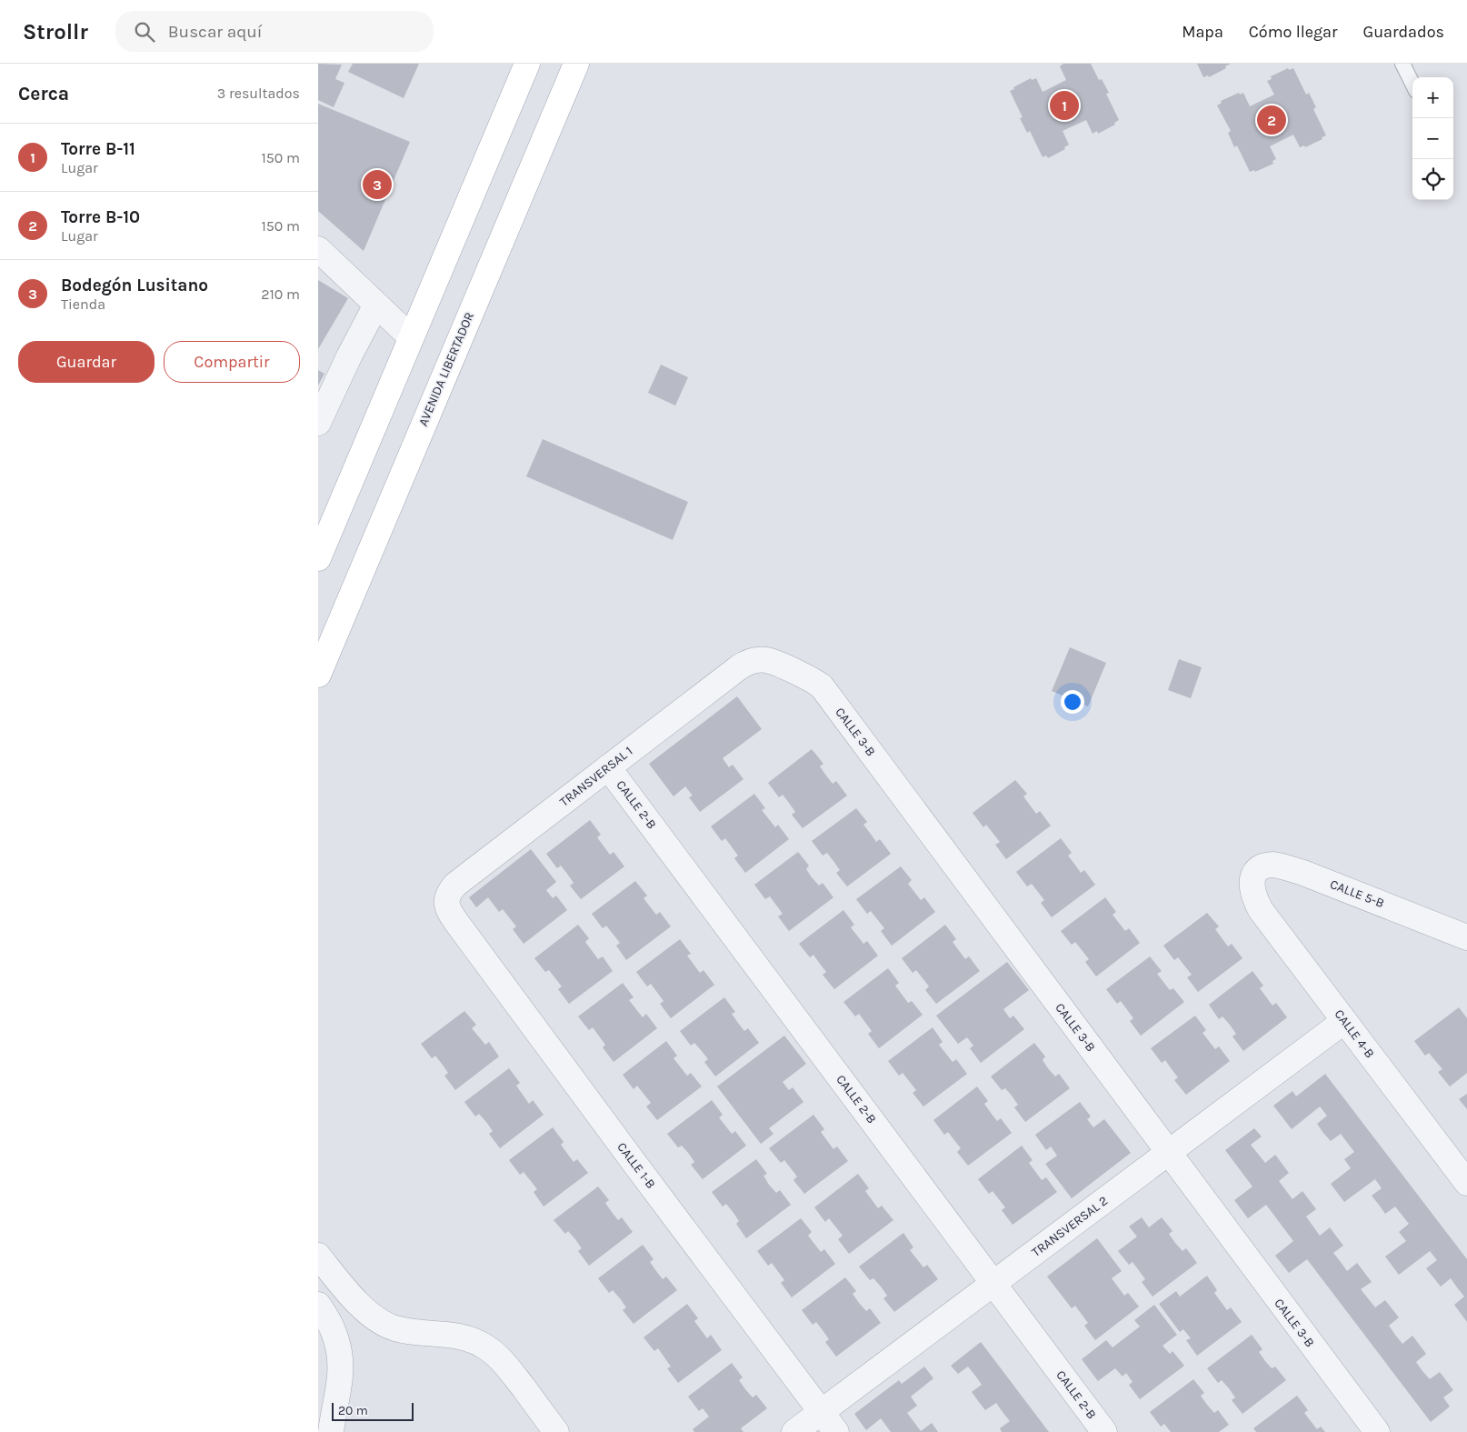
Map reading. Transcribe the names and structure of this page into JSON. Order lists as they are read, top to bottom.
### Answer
{
  "streets": {
    "main road": ["AVENIDA LIBERTADOR"],
    "street": [
      "CALLE 3-B",
      "TRANSVERSAL 1",
      "CALLE 2-B",
      "CALLE 5-B",
      "CALLE 4-B",
      "CALLE 1-B",
      "TRANSVERSAL 2"
    ]
  },
  "crossings": [
    ["CALLE 3-B", "TRANSVERSAL 1"],
    ["CALLE 3-B", "TRANSVERSAL 2"],
    ["TRANSVERSAL 1", "CALLE 2-B"],
    ["TRANSVERSAL 1", "CALLE 1-B"],
    ["CALLE 2-B", "TRANSVERSAL 2"],
    ["CALLE 5-B", "CALLE 4-B"],
    ["CALLE 4-B", "TRANSVERSAL 2"],
    ["CALLE 1-B", "TRANSVERSAL 2"]
  ],
  "scale_bar": "20 m",
  "page": {
    "header": "Strollr",
    "search": "Buscar aquí",
    "nav": ["Mapa", "Cómo llegar", "Guardados"],
    "heading": ["Cerca", "3 resultados"],
    "map_buttons": ["+", "−"],
    "pins": ["1", "2", "3"],
    "list": [
      {
        "mark": "1",
        "name": "Torre B-11",
        "note": "Lugar",
        "value": "150 m"
      },
      {
        "mark": "2",
        "name": "Torre B-10",
        "note": "Lugar",
        "value": "150 m"
      },
      {
        "mark": "3",
        "name": "Bodegón Lusitano",
        "note": "Tienda",
        "value": "210 m"
      }
    ],
    "buttons": ["Guardar", "Compartir"],
    "scale": "20 m"
  }
}
